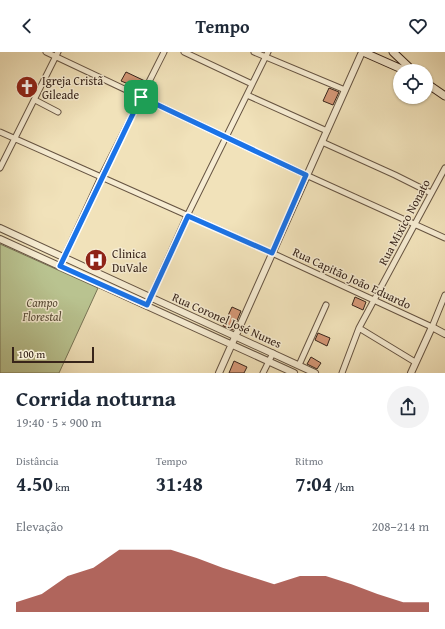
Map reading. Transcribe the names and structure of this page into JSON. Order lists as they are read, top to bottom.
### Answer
{
  "streets": {
    "street": ["Rua Mixico Nonato", "Rua Capitão João Eduardo", "Rua Coronel José Nunes"]
  },
  "crossings": [
    ["Rua Mixico Nonato", "Rua Capitão João Eduardo"]
  ],
  "parks": ["Campo Florestal"],
  "places": {
    "church": ["Igreja Cristã Gileade"],
    "hospital": ["Clinica DuVale"]
  },
  "scale_bar": "100 m",
  "page": {
    "header": "Tempo",
    "scale": "100 m",
    "heading": ["Corrida noturna", "19:40 · 5 × 900 m"],
    "stats": [
      ["Distância", "4.50 km"],
      ["Tempo", "31:48"],
      ["Ritmo", "7:04 /km"]
    ],
    "chart": ["Elevação", "208–214 m"]
  }
}
